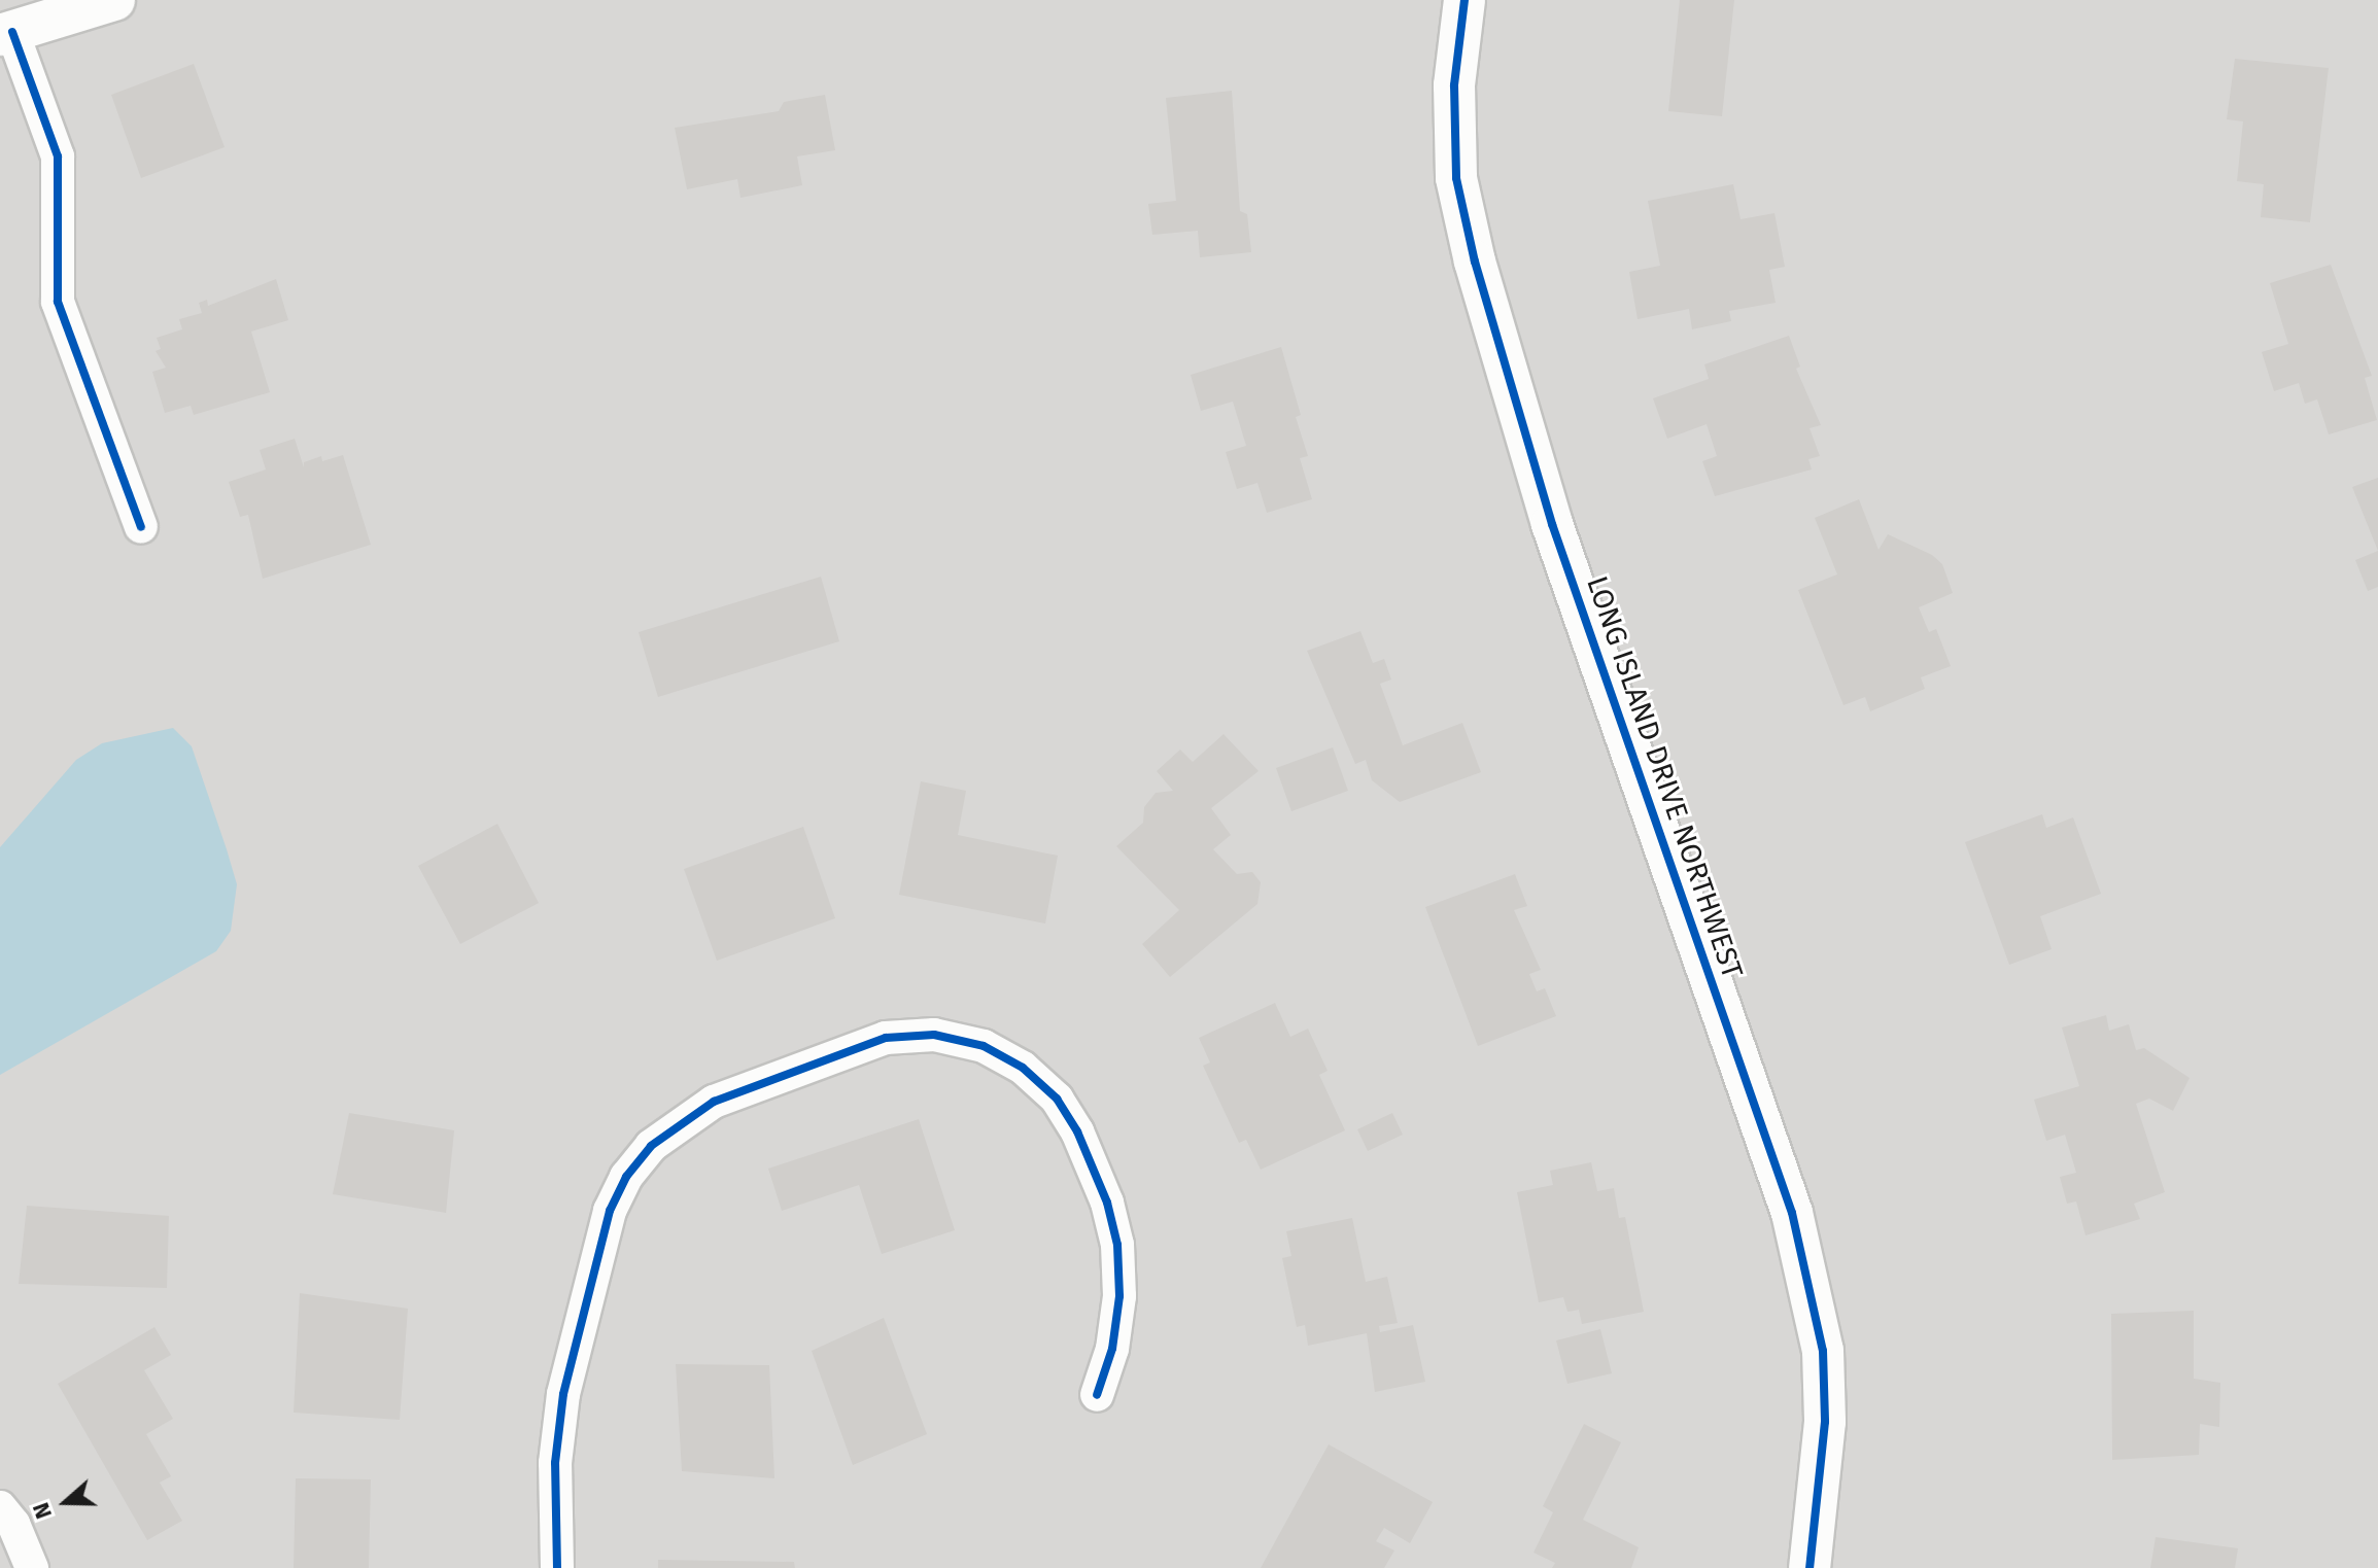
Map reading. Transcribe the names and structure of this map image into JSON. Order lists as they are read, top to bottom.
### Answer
{
  "streets": {
    "street": ["LONG ISLAND DRIVE NORTHWEST"]
  },
  "north": "left"
}
